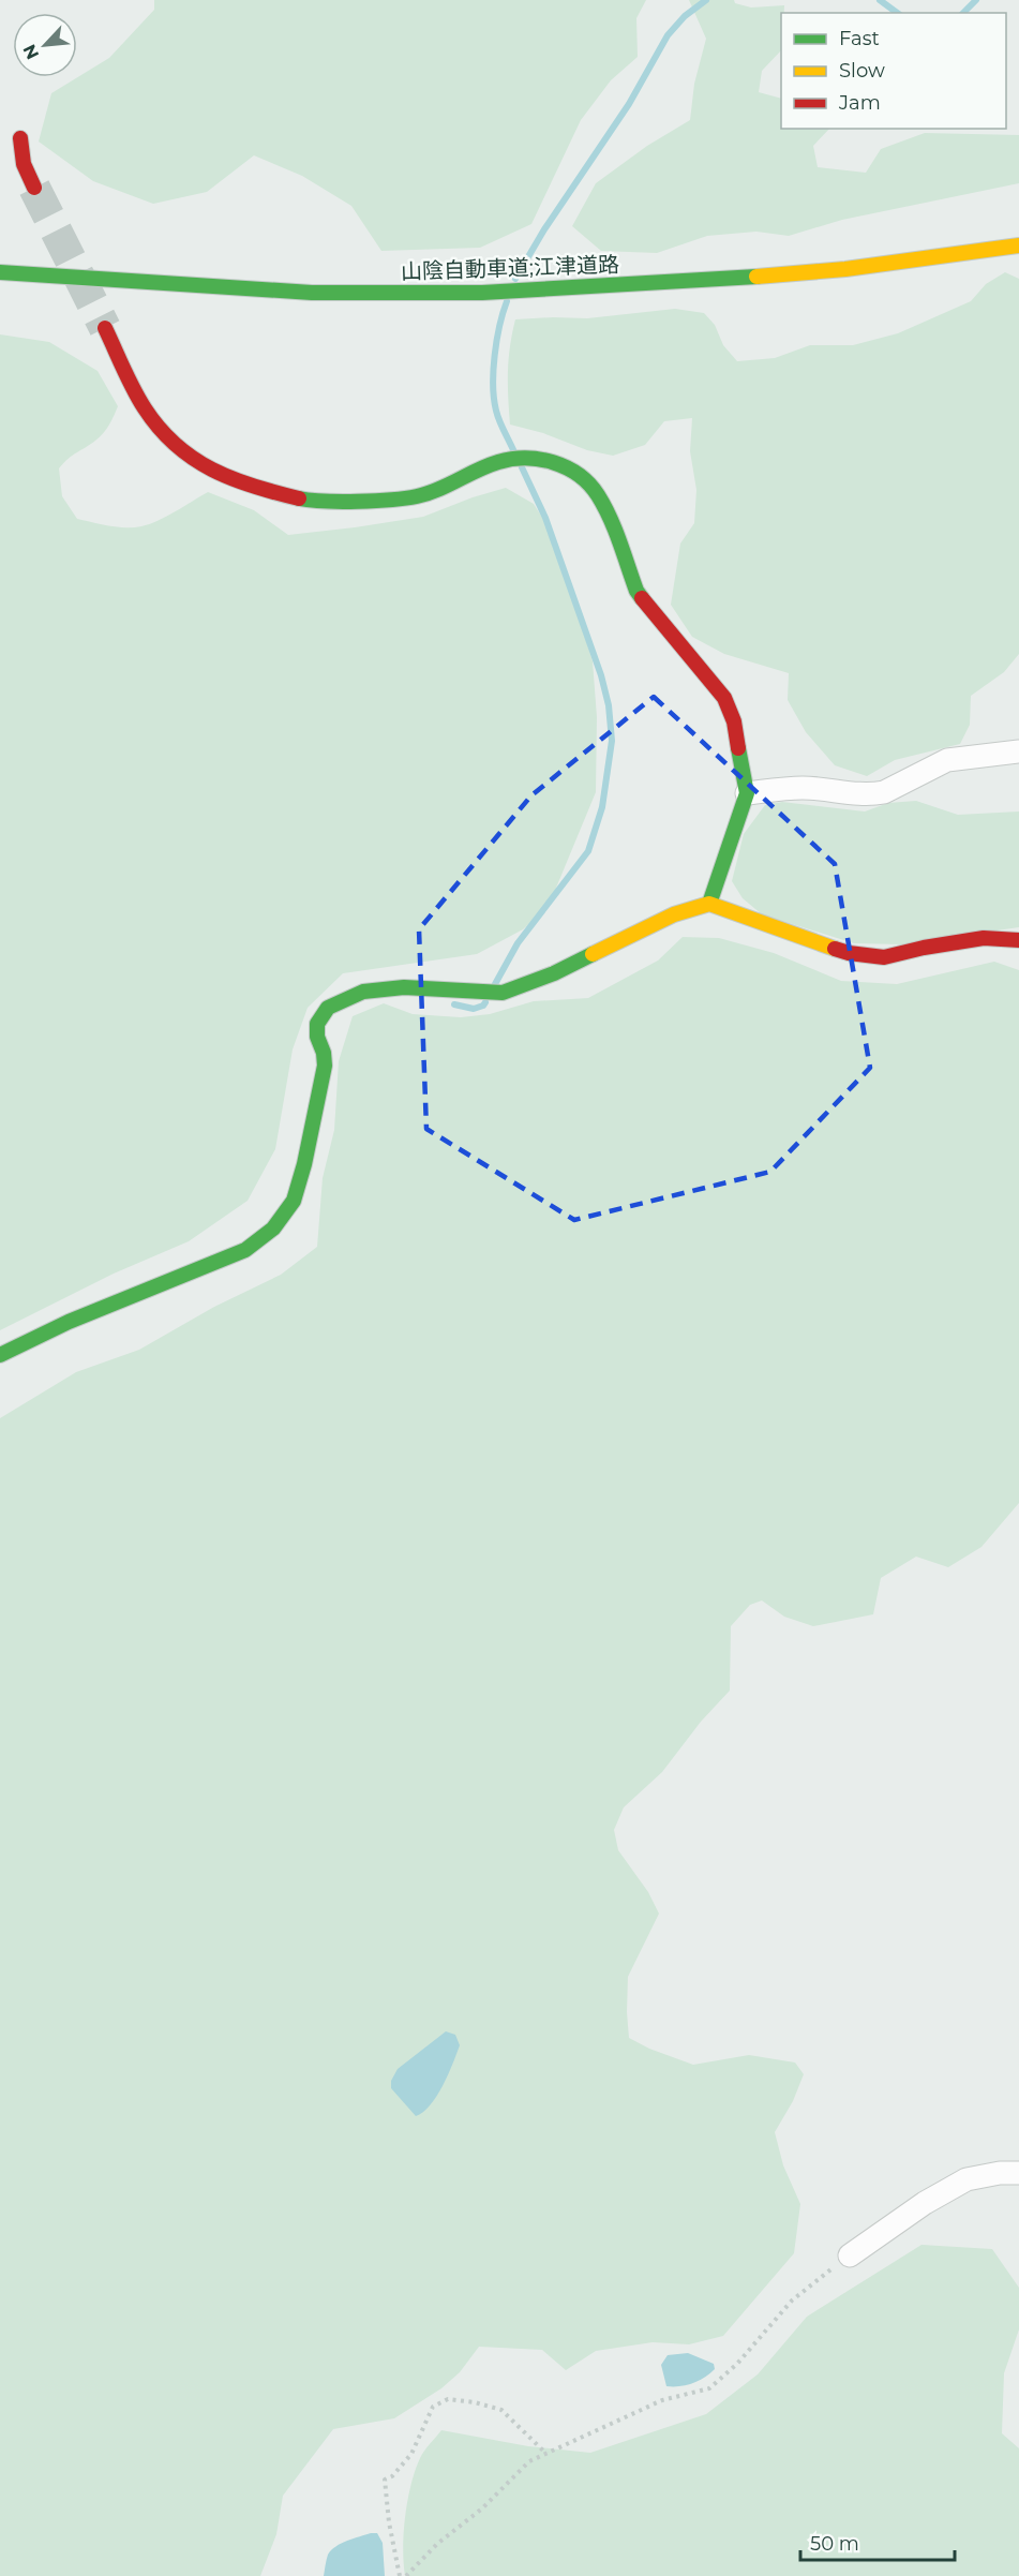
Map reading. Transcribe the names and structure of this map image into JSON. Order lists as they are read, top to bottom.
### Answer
{
  "streets": {
    "main road": ["山陰自動車道;江津道路"]
  },
  "legend": ["Fast", "Slow", "Jam"],
  "scale_bar": "50 m",
  "north": "bottom left"
}
